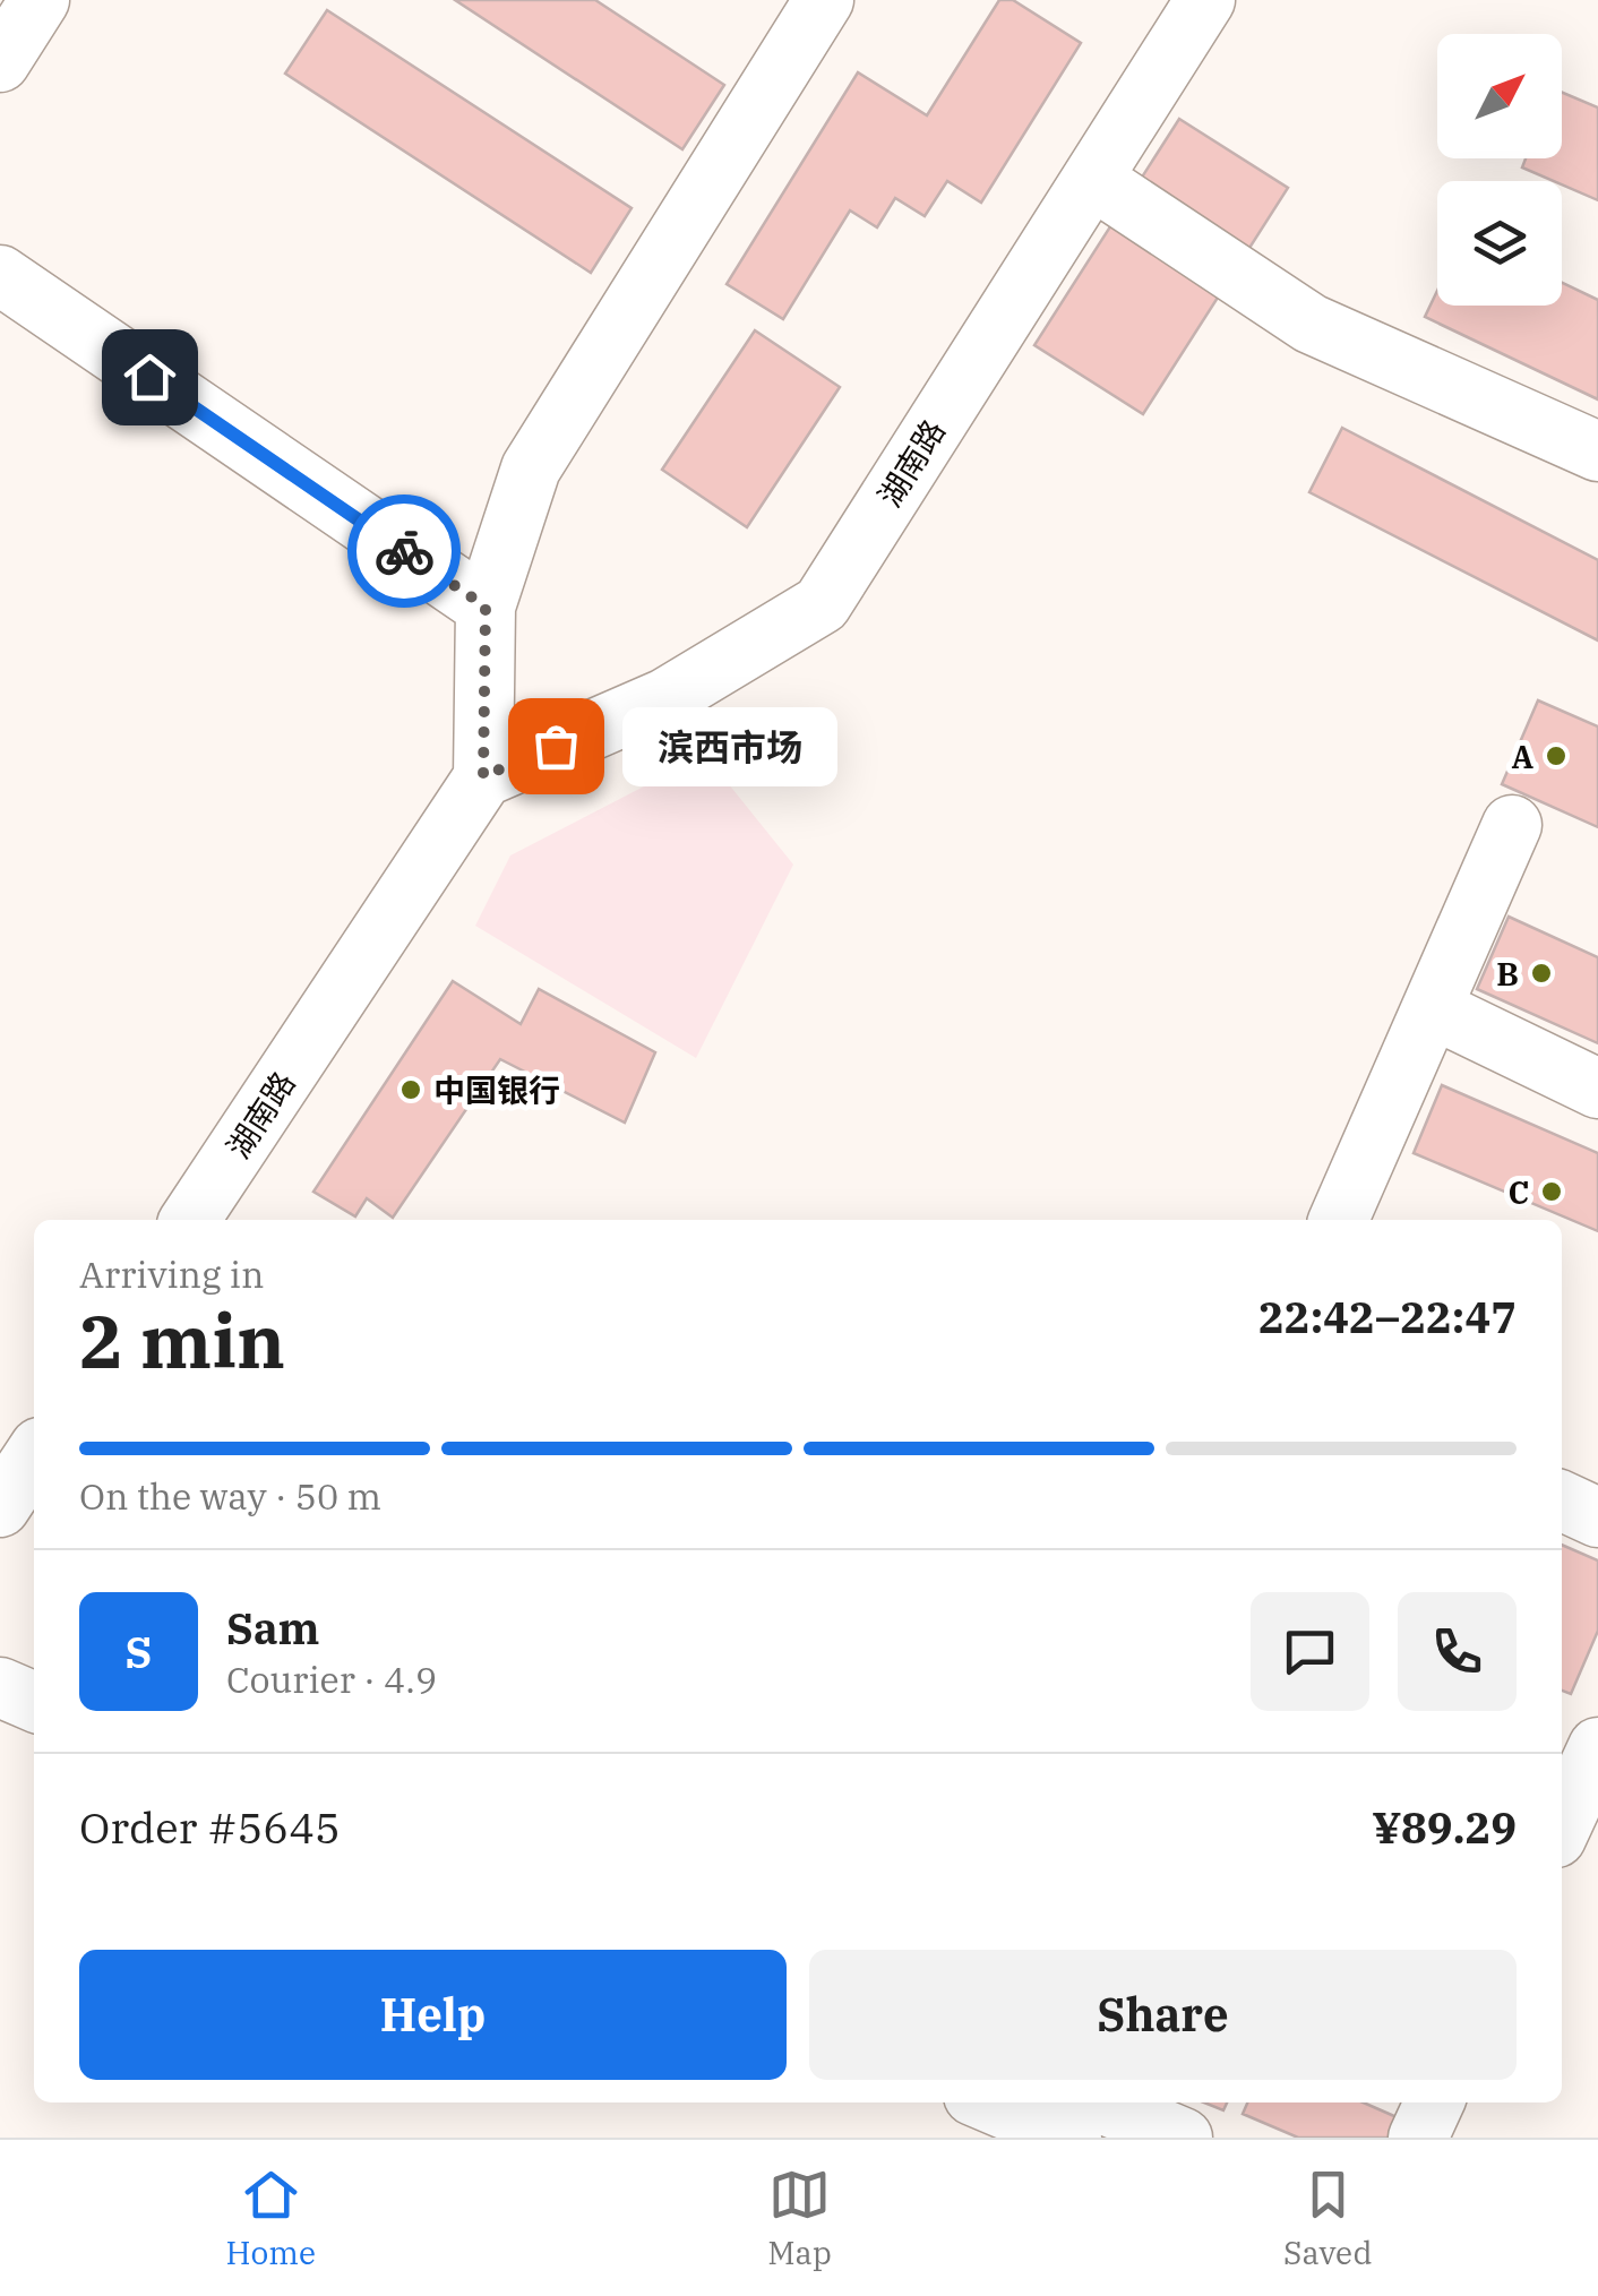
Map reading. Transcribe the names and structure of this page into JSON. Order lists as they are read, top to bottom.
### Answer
{
  "streets": {
    "street": ["湖南路"]
  },
  "places": [
    "滨西市场",
    "A",
    "B",
    "中国银行",
    "C"
  ],
  "north": "top right",
  "page": {
    "bubble": "滨西市场",
    "heading": ["2 min", "Arriving in", "22:42–22:47"],
    "panel": [
      "Sam",
      "Courier · 4.9",
      "Order #5645",
      "¥89.29"
    ],
    "bar": "On the way · 50 m",
    "round": "S",
    "buttons": ["Help", "Share"],
    "tabs": ["Home", "Map", "Saved"]
  }
}
